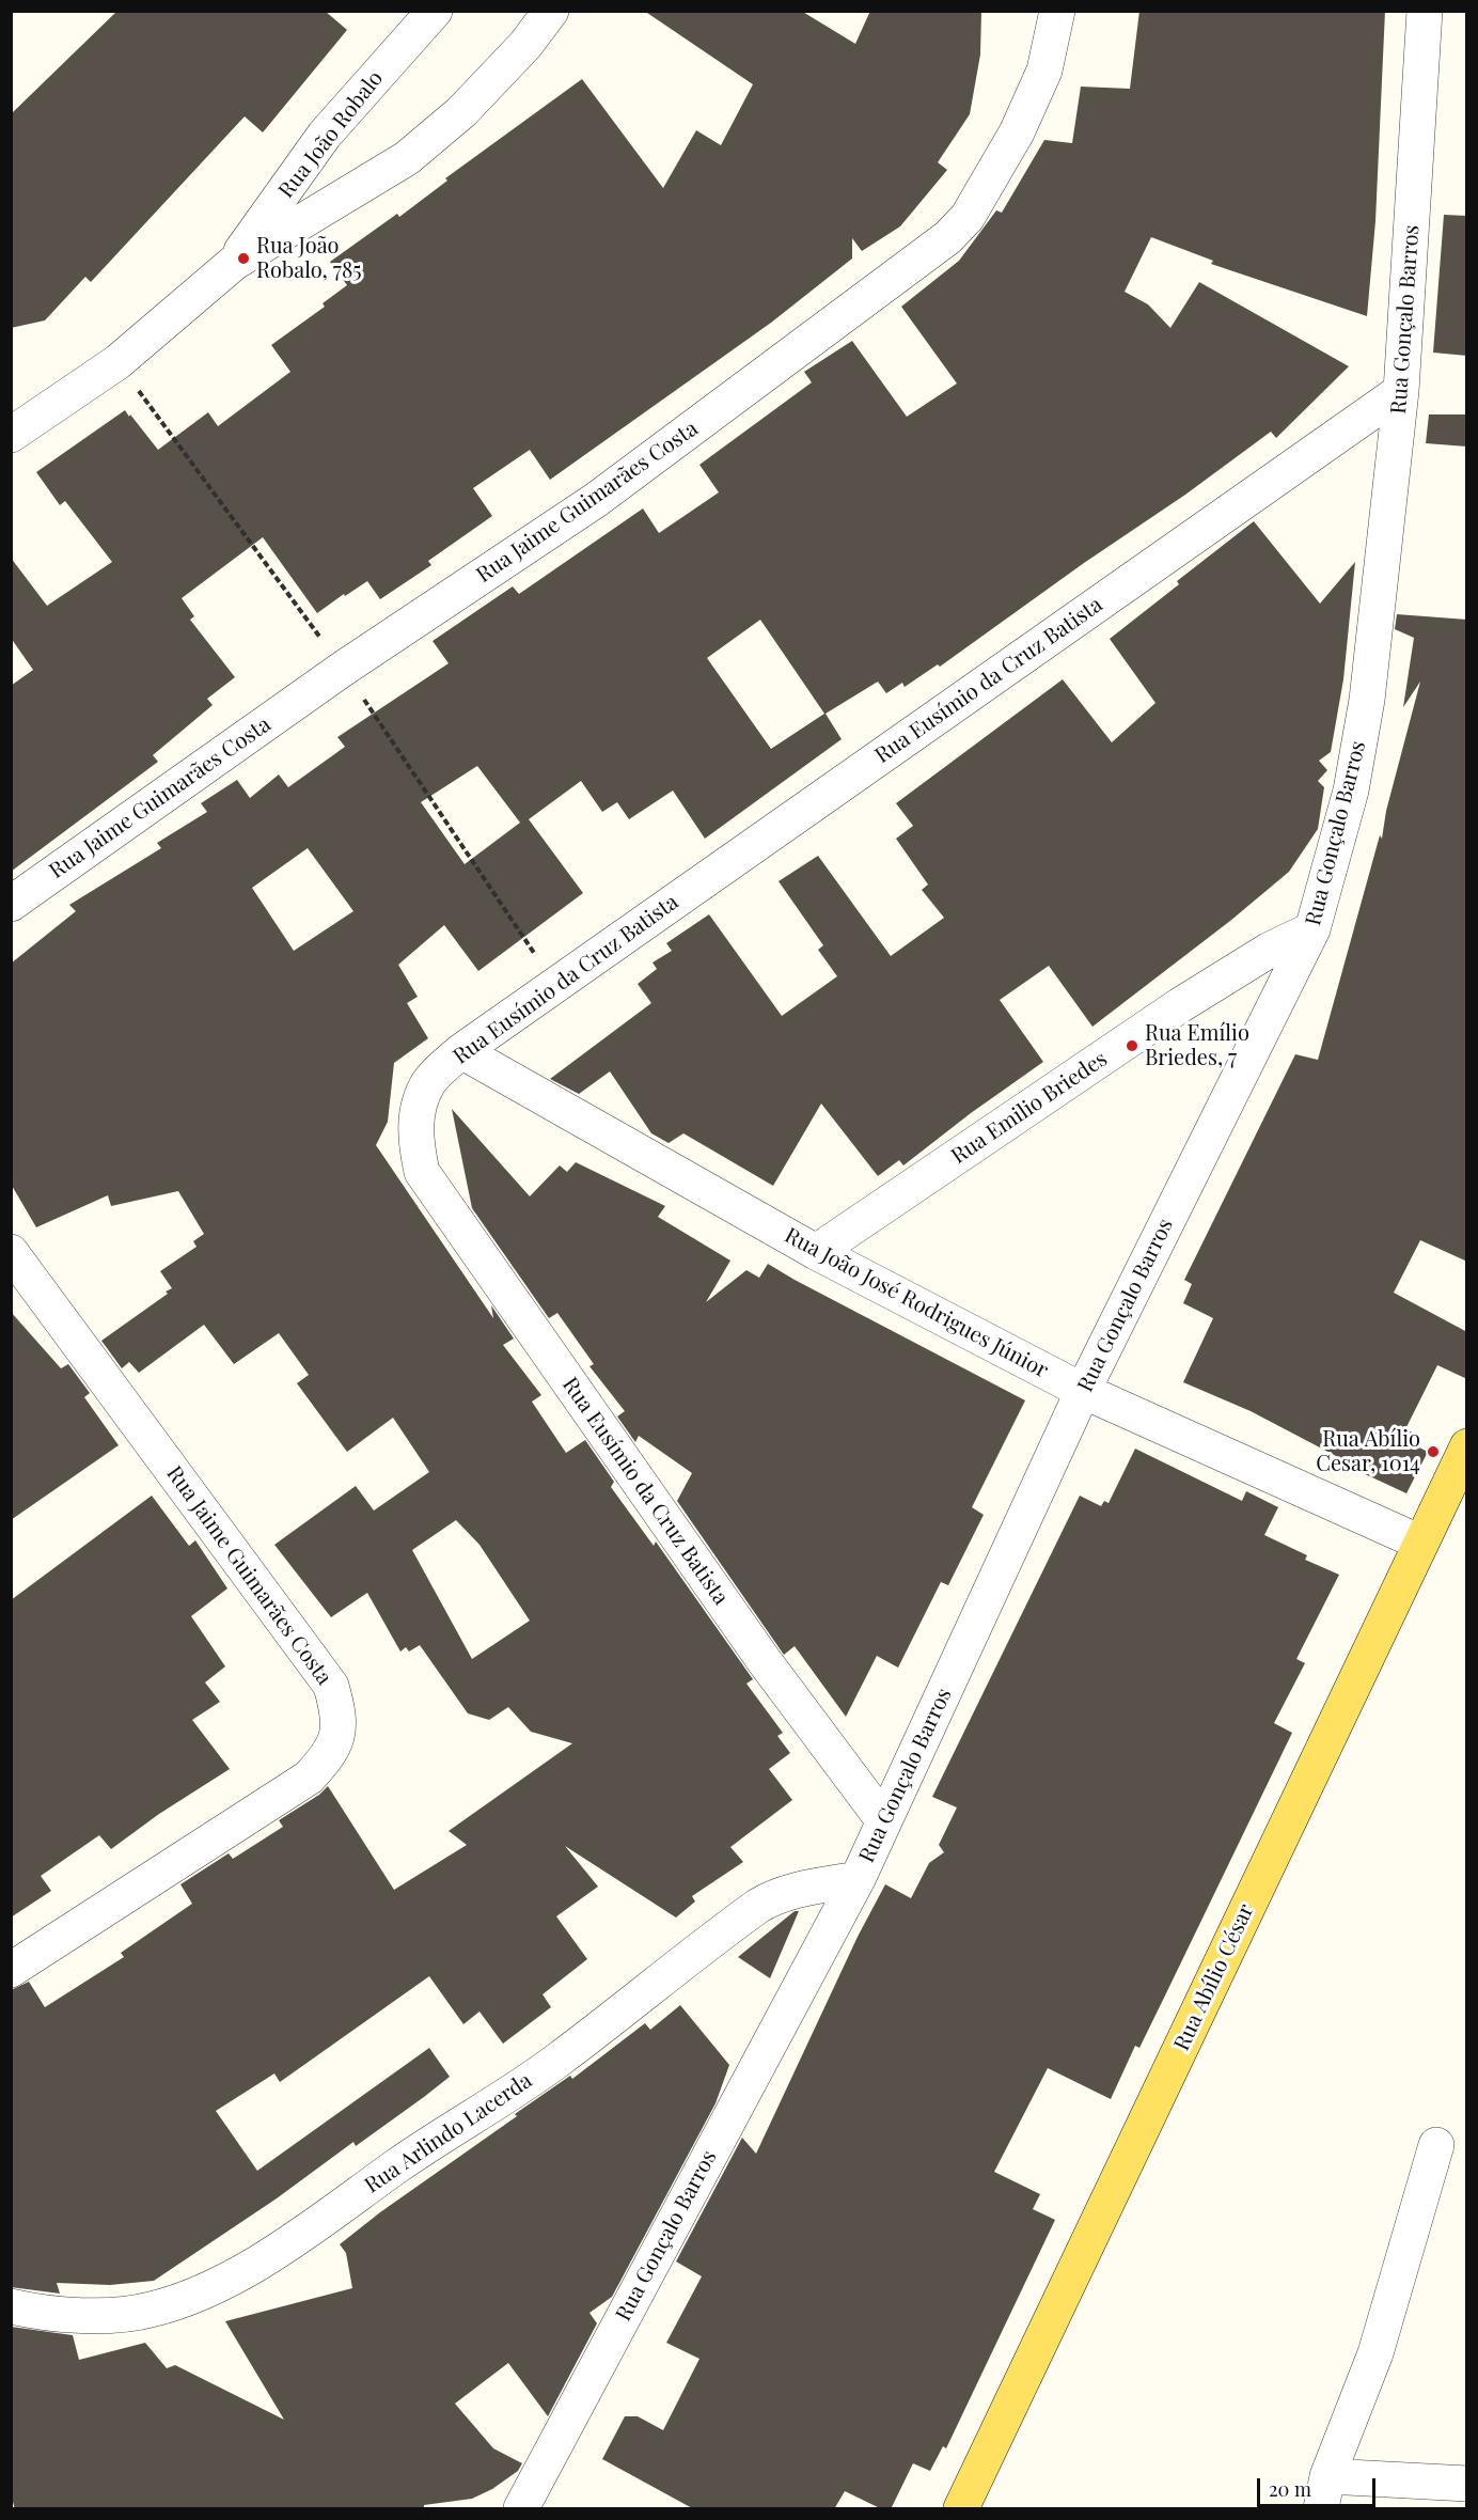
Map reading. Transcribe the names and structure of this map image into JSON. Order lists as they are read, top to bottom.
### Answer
{
  "streets": {
    "main road": ["Rua Abílio César"],
    "street": [
      "Rua João Robalo",
      "Rua Gonçalo Barros",
      "Rua Jaime Guimarães Costa",
      "Rua Eusímio da Cruz Batista",
      "Rua Emilio Briedes",
      "Rua João José Rodrigues Júnior",
      "Rua Arlindo Lacerda"
    ]
  },
  "crossings": [
    ["Rua Gonçalo Barros", "Rua Eusímio da Cruz Batista"],
    ["Rua Gonçalo Barros", "Rua Emilio Briedes"],
    ["Rua Gonçalo Barros", "Rua João José Rodrigues Júnior"],
    ["Rua Gonçalo Barros", "Rua Arlindo Lacerda"],
    ["Rua Eusímio da Cruz Batista", "Rua João José Rodrigues Júnior"],
    ["Rua Emilio Briedes", "Rua João José Rodrigues Júnior"],
    ["Rua João José Rodrigues Júnior", "Rua Abílio César"]
  ],
  "places": ["Rua João Robalo, 785", "Rua Emílio Briedes, 7", "Rua Abílio Cesar, 1014"],
  "scale_bar": "20 m"
}
